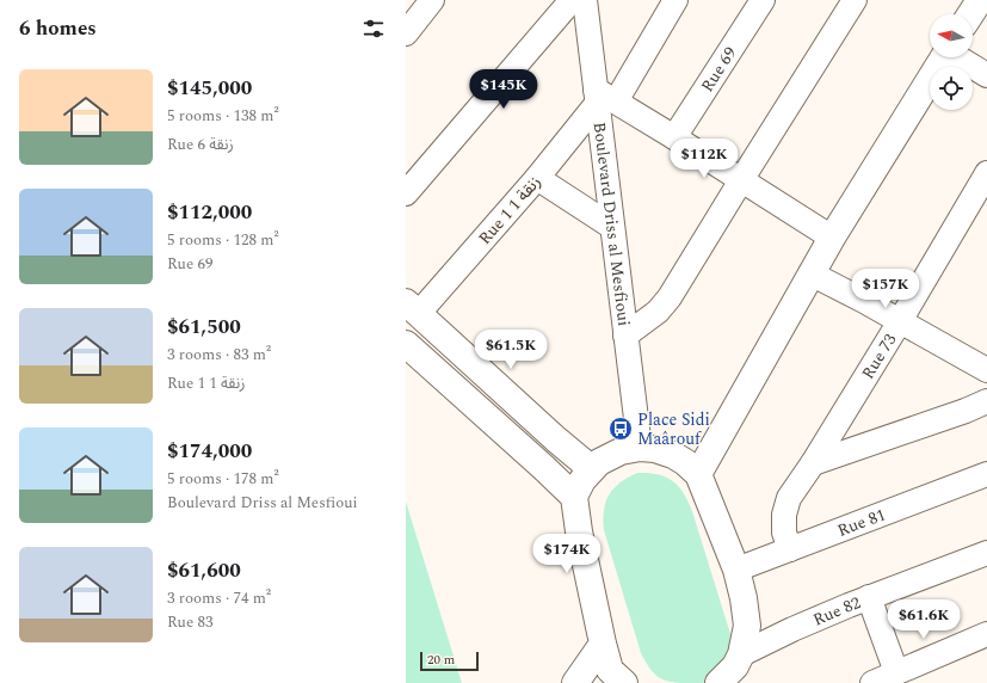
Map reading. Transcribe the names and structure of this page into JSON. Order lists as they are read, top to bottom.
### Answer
{
  "streets": {
    "street": [
      "Rue 69",
      "Rue 1 زنقة 1",
      "Boulevard Driss al Mesfioui",
      "Rue 73",
      "Rue 81",
      "Rue 82"
    ]
  },
  "crossings": [
    ["Rue 1 زنقة 1", "Boulevard Driss al Mesfioui"],
    ["Rue 73", "Rue 81"]
  ],
  "places": {
    "bus stop": ["Place Sidi Maârouf"]
  },
  "scale_bar": "20 m",
  "north": "left",
  "page": {
    "heading": "6 homes",
    "list": [
      {
        "name": "$145,000",
        "note": "5 rooms · 138 m² · Rue 6 زنقة"
      },
      {
        "name": "$112,000",
        "note": "5 rooms · 128 m² · Rue 69"
      },
      {
        "name": "$61,500",
        "note": "3 rooms · 83 m² · Rue 1 زنقة 1"
      },
      {
        "name": "$174,000",
        "note": "5 rooms · 178 m² · Boulevard Driss al Mesfioui"
      },
      {
        "name": "$61,600",
        "note": "3 rooms · 74 m² · Rue 83"
      }
    ],
    "price": [
      "$145K",
      "$112K",
      "$157K",
      "$61.5K",
      "$174K",
      "$61.6K"
    ],
    "scale": "20 m"
  }
}
